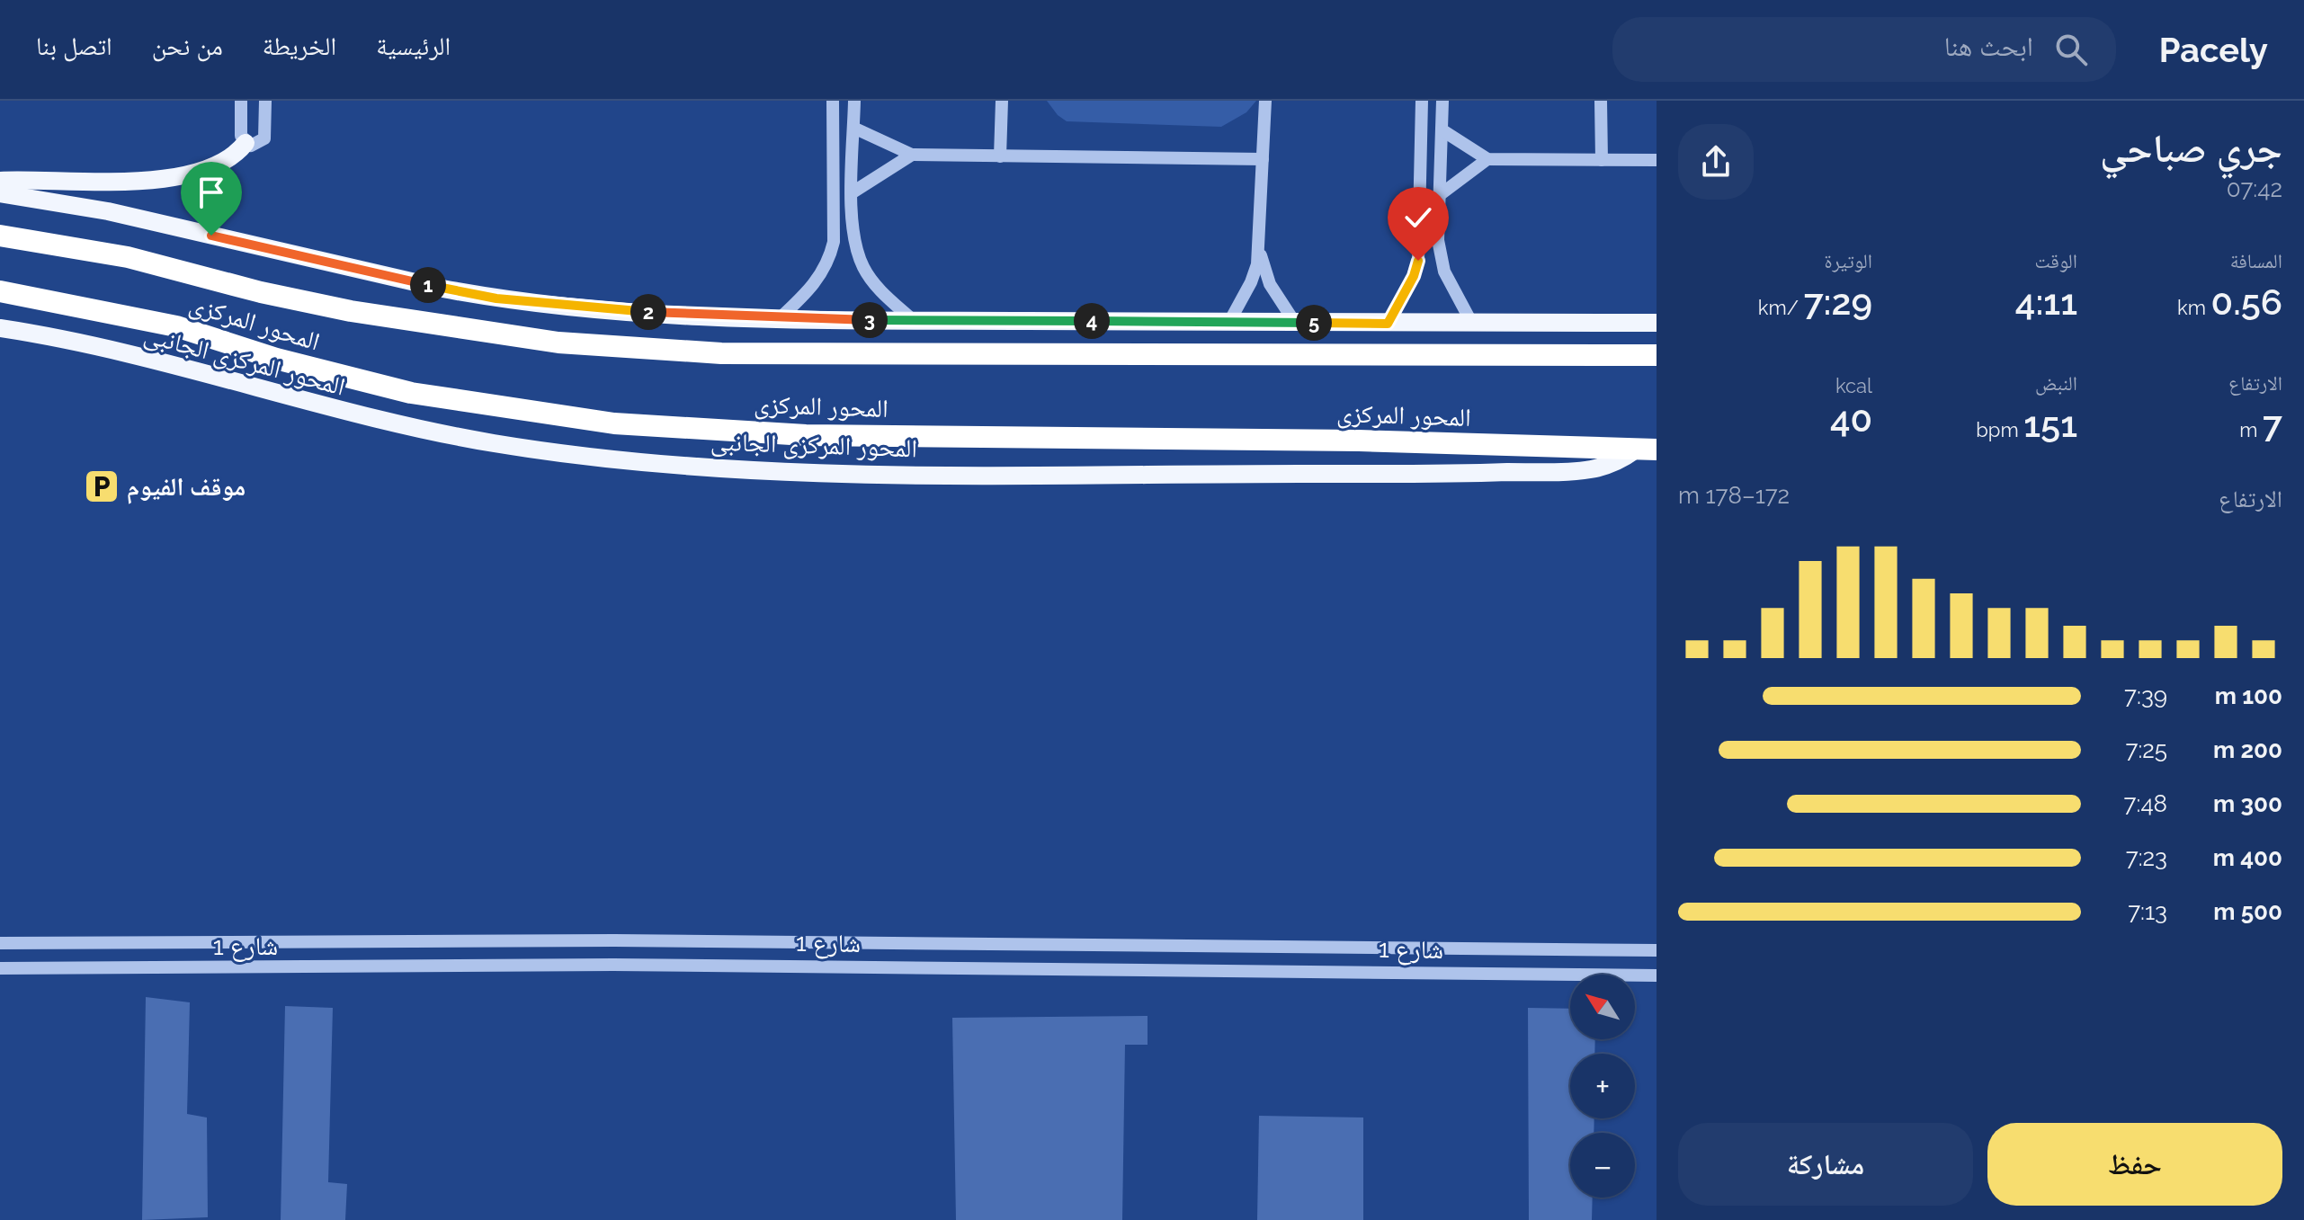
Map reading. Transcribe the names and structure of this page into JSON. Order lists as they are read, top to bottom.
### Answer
{
  "streets": {
    "highway": ["المحور المركزى"],
    "main road": ["المحور المركزى الجانبى"],
    "street": ["شارع 1"]
  },
  "crossings": [
    ["المحور المركزى", "المحور المركزى الجانبى"]
  ],
  "places": {
    "parking": ["موقف الفيوم"]
  },
  "north": "top left",
  "page": {
    "header": "Pacely",
    "search": "ابحث هنا",
    "nav": [
      "الرئيسية",
      "الخريطة",
      "من نحن",
      "اتصل بنا"
    ],
    "heading": ["جري صباحي", "07:42"],
    "stats": [
      ["المسافة", "0.56 km"],
      ["الوقت", "4:11"],
      ["الوتيرة", "7:29 /km"],
      ["الارتفاع", "7 m"],
      ["النبض", "151 bpm"],
      ["kcal", "40"]
    ],
    "pins": [
      "1",
      "2",
      "3",
      "4",
      "5"
    ],
    "chart": ["الارتفاع", "172–178 m"],
    "list": [
      {
        "name": "100 m",
        "note": "7:39"
      },
      {
        "name": "200 m",
        "note": "7:25"
      },
      {
        "name": "300 m",
        "note": "7:48"
      },
      {
        "name": "400 m",
        "note": "7:23"
      },
      {
        "name": "500 m",
        "note": "7:13"
      }
    ],
    "map_buttons": ["+", "−"],
    "buttons": ["حفظ", "مشاركة"]
  }
}
